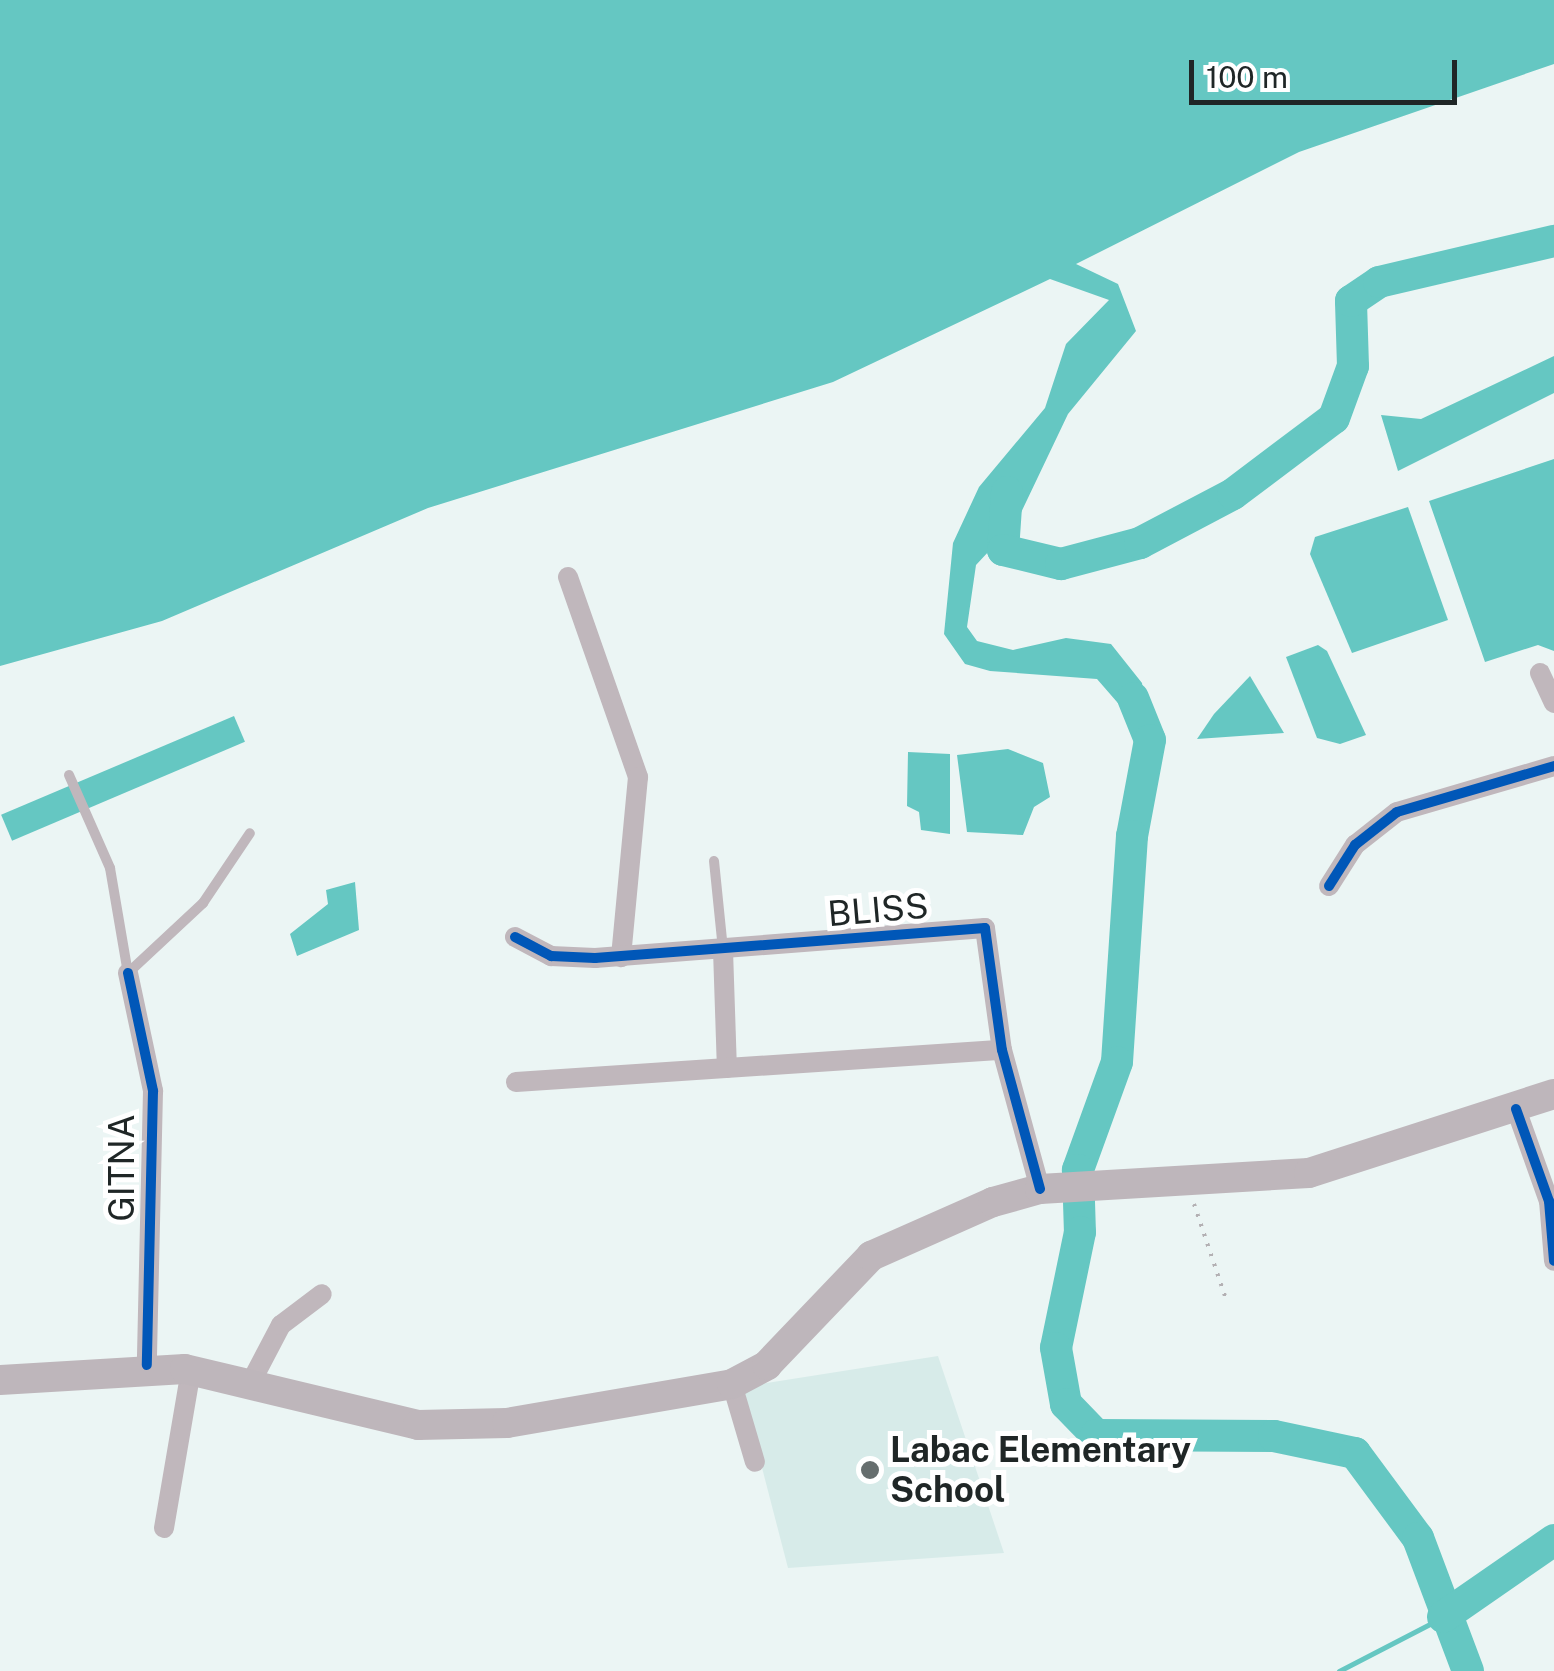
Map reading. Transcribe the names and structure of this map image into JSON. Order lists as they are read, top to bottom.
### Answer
{
  "streets": {
    "street": ["BLISS", "GITNA"]
  },
  "places": ["Labac Elementary School"],
  "scale_bar": "100 m"
}
